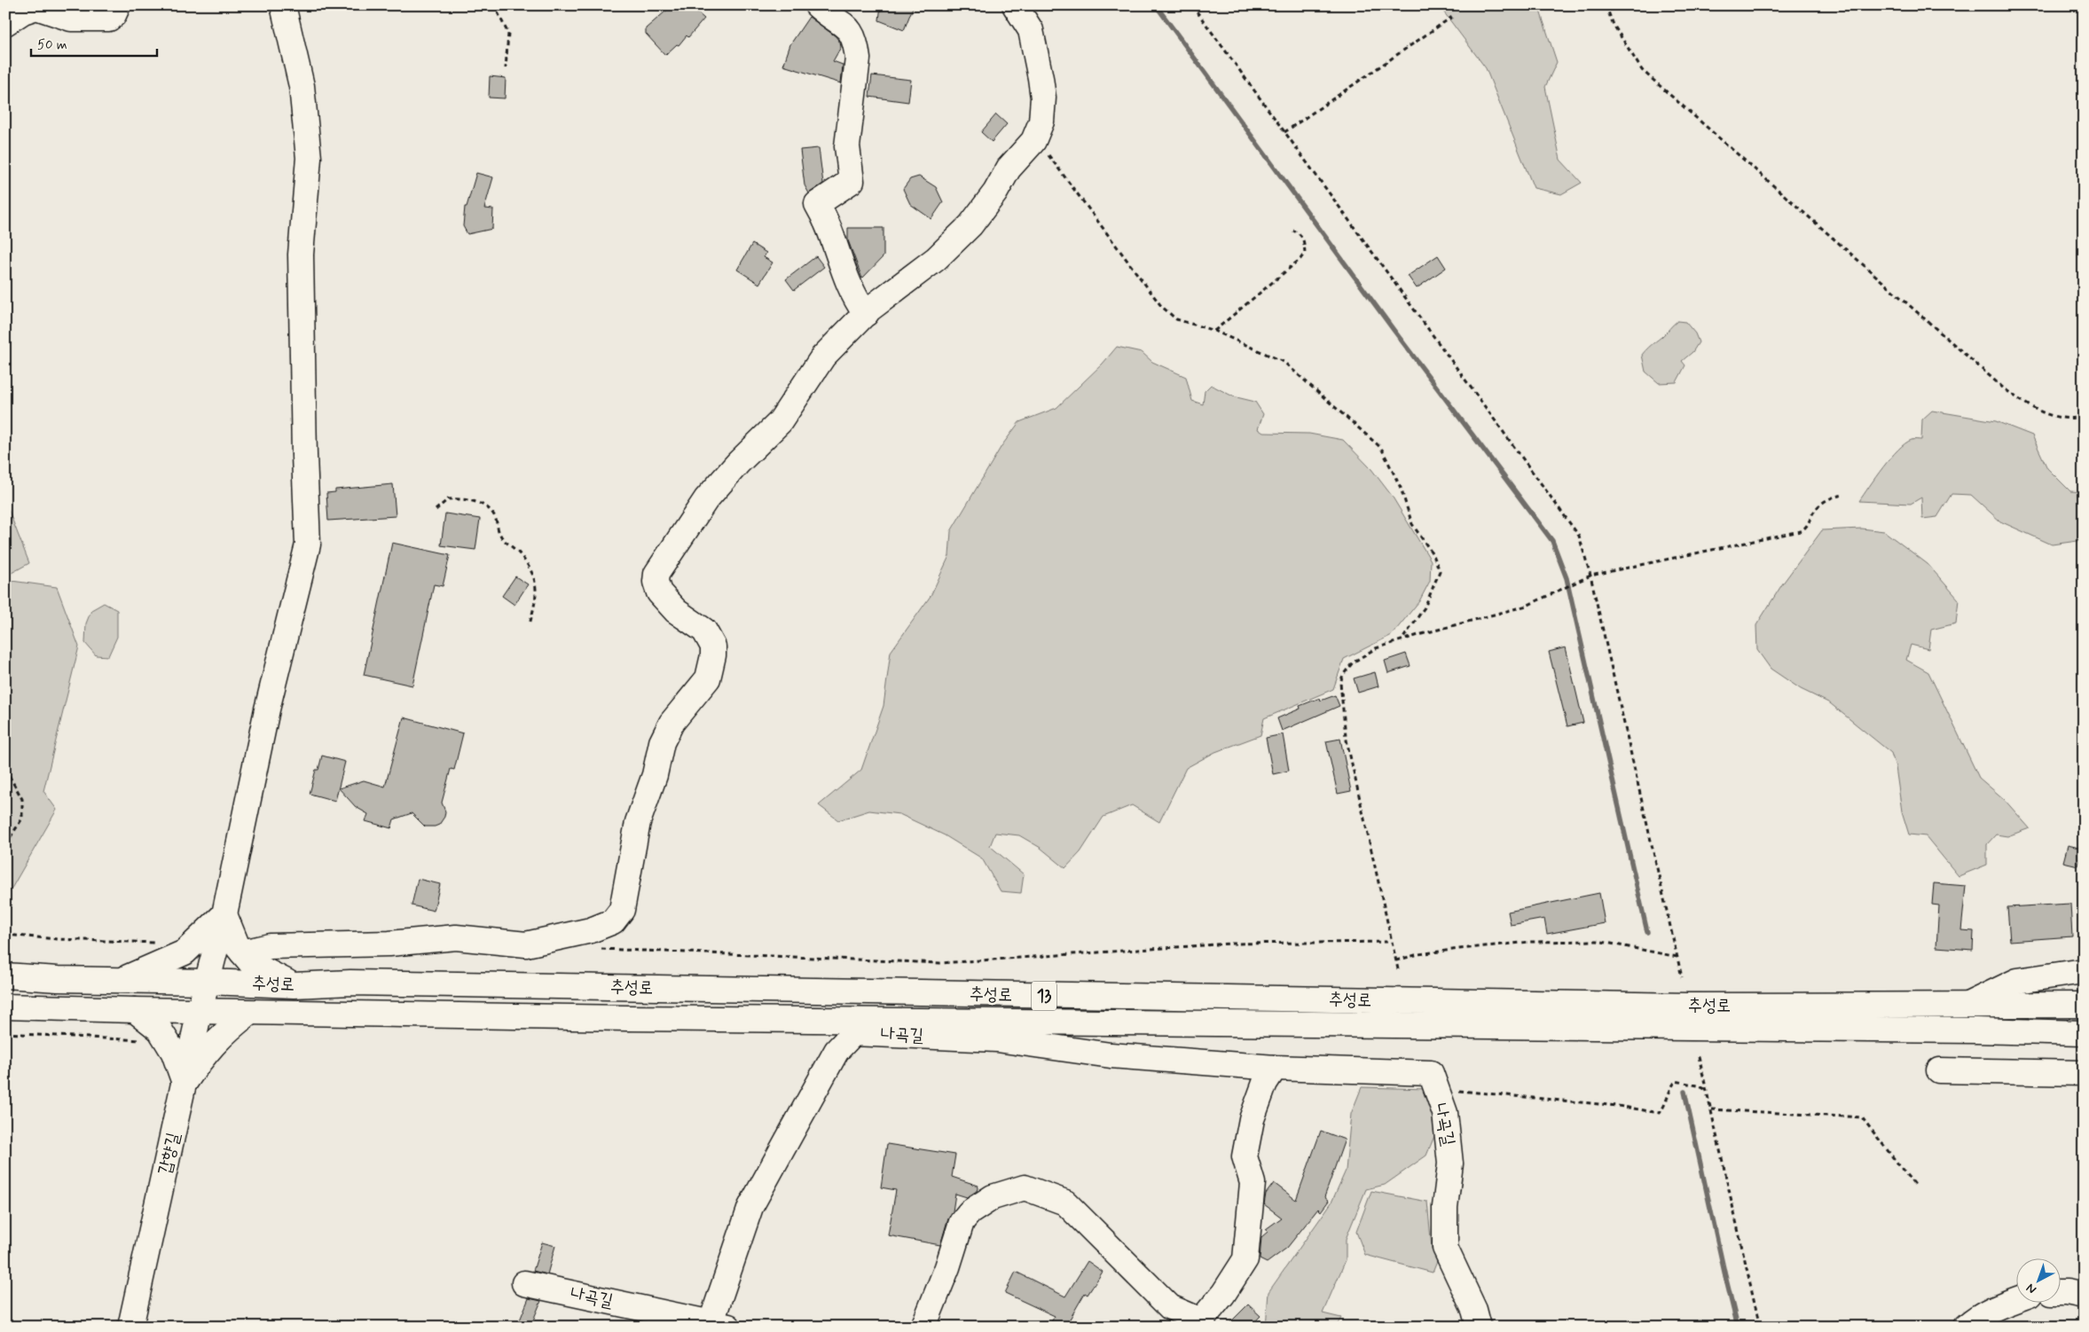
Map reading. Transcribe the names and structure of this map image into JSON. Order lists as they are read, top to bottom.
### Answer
{
  "streets": {
    "street": [
      "추성로",
      "13",
      "나곡길",
      "갑향길"
    ]
  },
  "crossings": [
    ["추성로", "갑향길"]
  ],
  "scale_bar": "50 m",
  "north": "bottom left"
}
